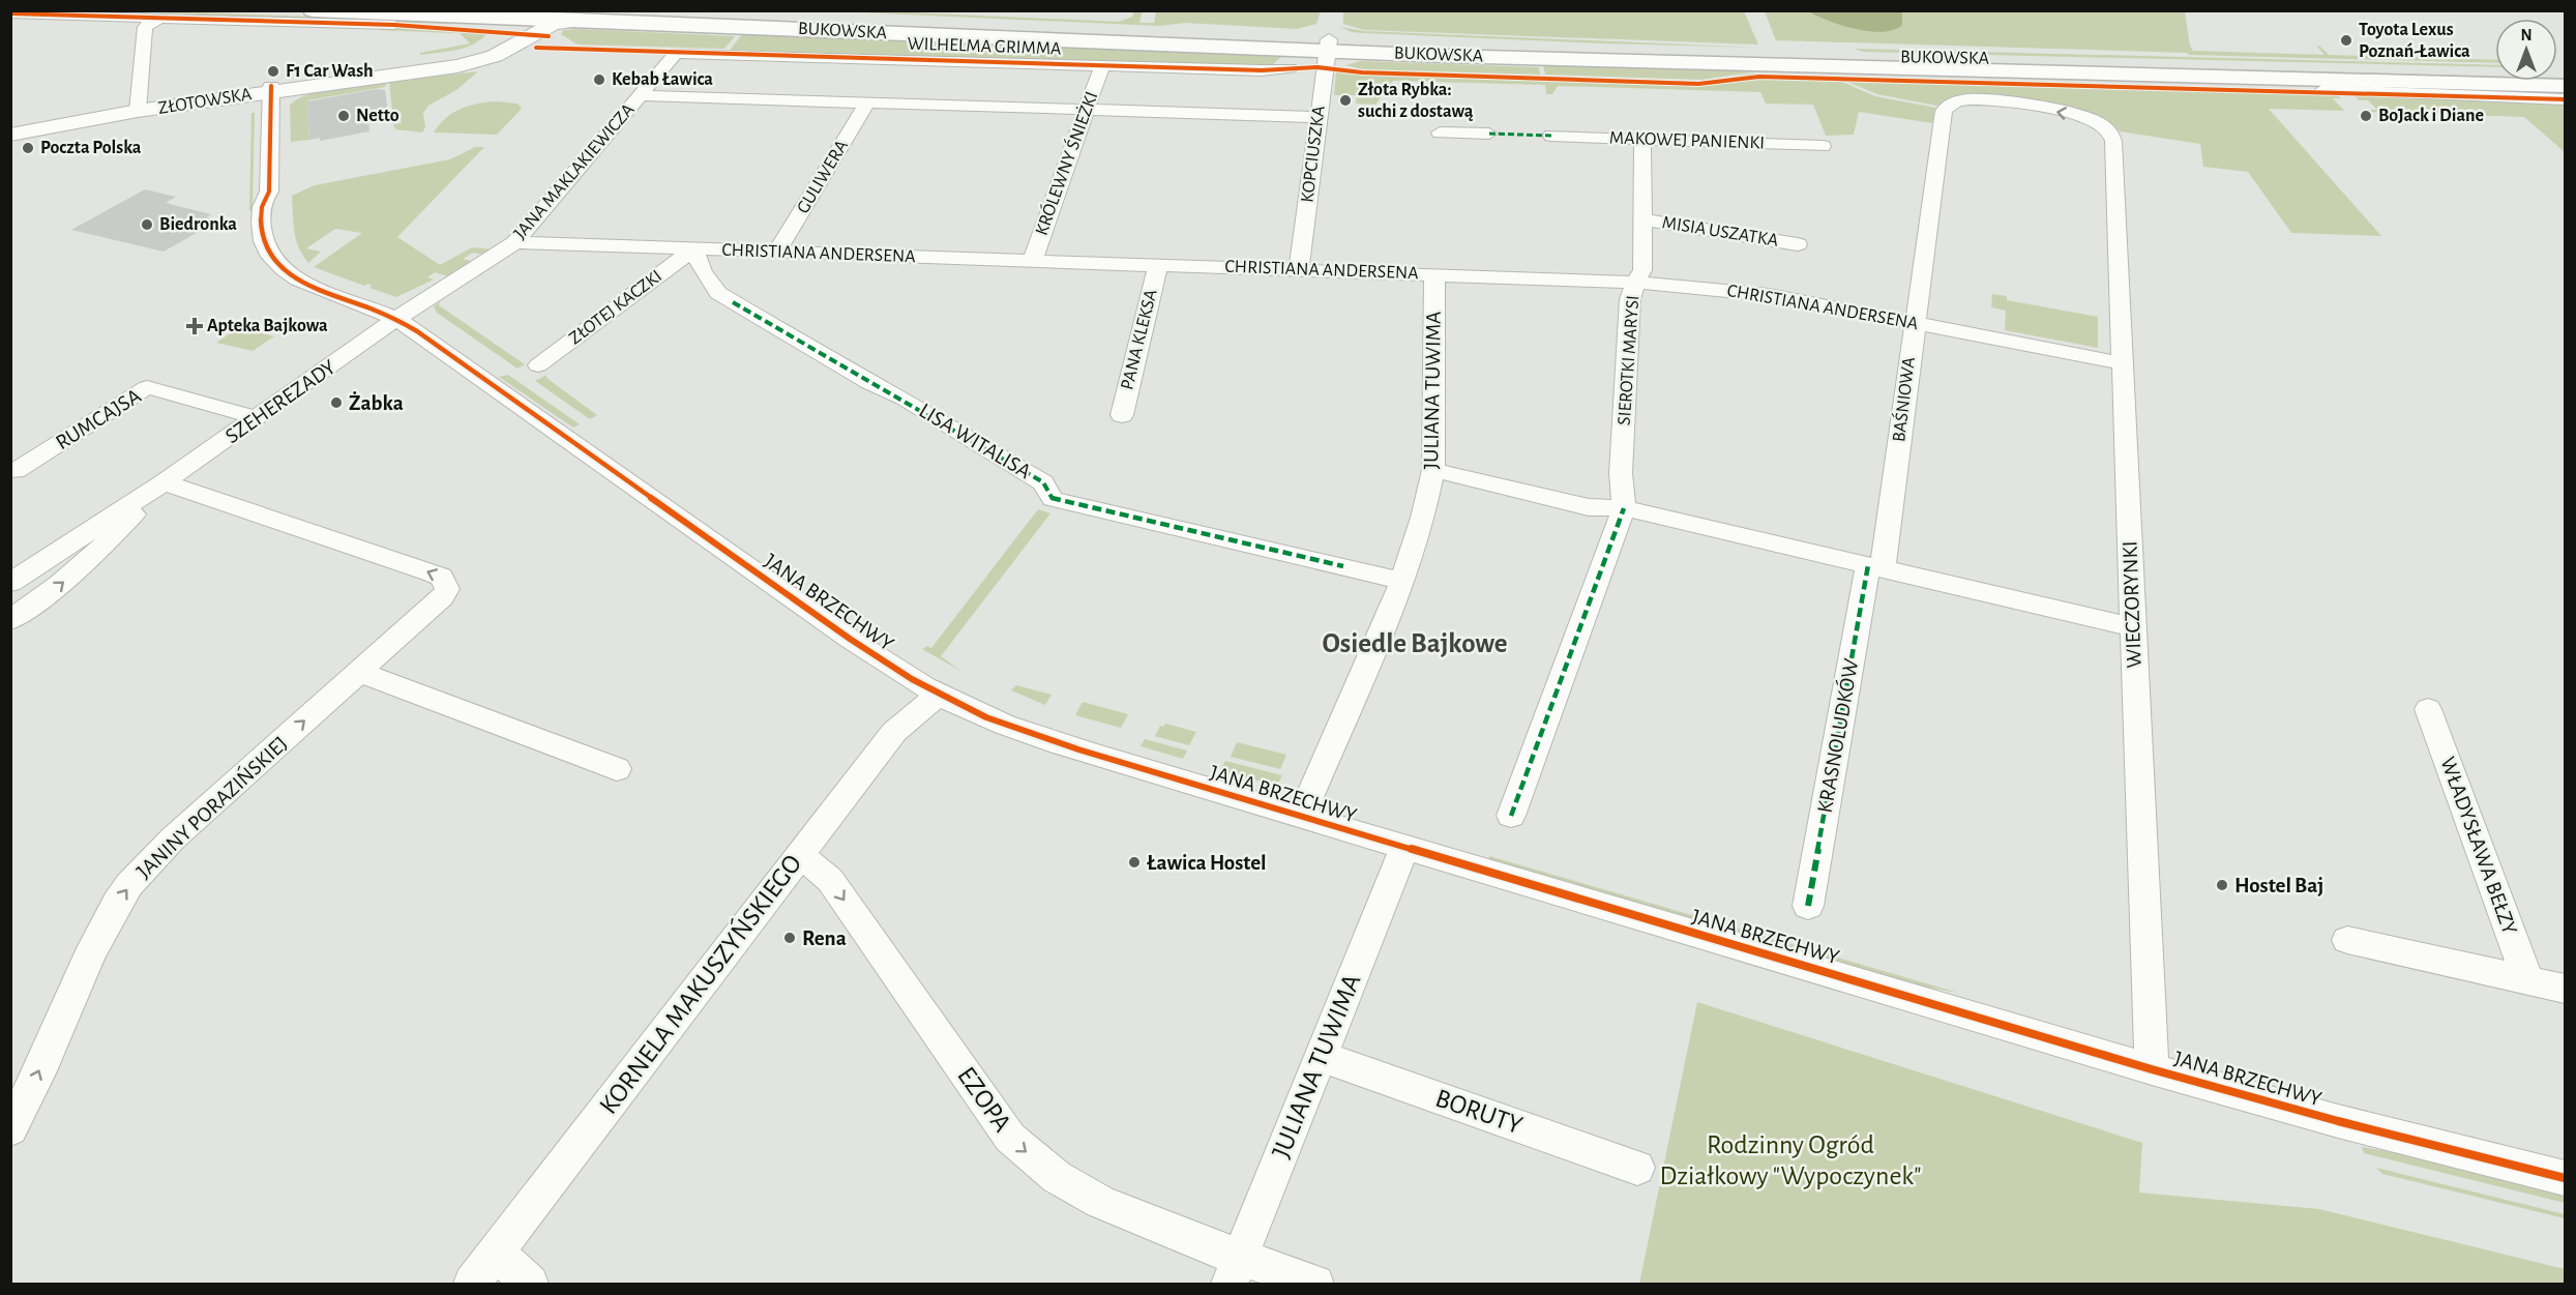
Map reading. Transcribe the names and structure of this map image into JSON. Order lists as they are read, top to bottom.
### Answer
{
  "streets": {
    "main road": ["BUKOWSKA"],
    "street": [
      "WILHELMA GRIMMA",
      "ZŁOTOWSKA",
      "MAKOWEJ PANIENKI",
      "KOPCIUSZKA",
      "KRÓLEWNY ŚNIEŻKI",
      "JANA MAKLAKIEWICZA",
      "GULIWERA",
      "MISIA USZATKA",
      "CHRISTIANA ANDERSENA",
      "ZŁOTEJ KACZKI",
      "PANA KLEKSA",
      "SIEROTKI MARYSI",
      "JULIANA TUWIMA",
      "BAŚNIOWA",
      "SZEHEREZADY",
      "RUMCAJSA",
      "LISA WITALISA",
      "JANA BRZECHWY",
      "WIECZORYNKI",
      "KRASNOLUDKÓW",
      "JANINY PORAZIŃSKIEJ",
      "WŁADYSŁAWA BEŁZY",
      "KORNELA MAKUSZYŃSKIEGO",
      "EZOPA",
      "BORUTY"
    ]
  },
  "crossings": [
    ["BUKOWSKA", "ZŁOTOWSKA"],
    ["BUKOWSKA", "KOPCIUSZKA"],
    ["WILHELMA GRIMMA", "KRÓLEWNY ŚNIEŻKI"],
    ["WILHELMA GRIMMA", "JANA MAKLAKIEWICZA"],
    ["ZŁOTOWSKA", "JANA BRZECHWY"],
    ["MAKOWEJ PANIENKI", "SIEROTKI MARYSI"],
    ["KOPCIUSZKA", "CHRISTIANA ANDERSENA"],
    ["KRÓLEWNY ŚNIEŻKI", "CHRISTIANA ANDERSENA"],
    ["JANA MAKLAKIEWICZA", "CHRISTIANA ANDERSENA"],
    ["JANA MAKLAKIEWICZA", "SZEHEREZADY"],
    ["JANA MAKLAKIEWICZA", "JANA BRZECHWY"],
    ["GULIWERA", "CHRISTIANA ANDERSENA"],
    ["MISIA USZATKA", "SIEROTKI MARYSI"],
    ["CHRISTIANA ANDERSENA", "ZŁOTEJ KACZKI"],
    ["CHRISTIANA ANDERSENA", "PANA KLEKSA"],
    ["CHRISTIANA ANDERSENA", "SIEROTKI MARYSI"],
    ["CHRISTIANA ANDERSENA", "JULIANA TUWIMA"],
    ["CHRISTIANA ANDERSENA", "BAŚNIOWA"],
    ["CHRISTIANA ANDERSENA", "LISA WITALISA"],
    ["CHRISTIANA ANDERSENA", "WIECZORYNKI"],
    ["ZŁOTEJ KACZKI", "LISA WITALISA"],
    ["JULIANA TUWIMA", "LISA WITALISA"],
    ["JULIANA TUWIMA", "JANA BRZECHWY"],
    ["JULIANA TUWIMA", "EZOPA"],
    ["JULIANA TUWIMA", "BORUTY"],
    ["BAŚNIOWA", "WIECZORYNKI"],
    ["BAŚNIOWA", "KRASNOLUDKÓW"],
    ["SZEHEREZADY", "RUMCAJSA"],
    ["SZEHEREZADY", "JANA BRZECHWY"],
    ["SZEHEREZADY", "JANINY PORAZIŃSKIEJ"],
    ["JANA BRZECHWY", "WIECZORYNKI"],
    ["JANA BRZECHWY", "KORNELA MAKUSZYŃSKIEGO"],
    ["KORNELA MAKUSZYŃSKIEGO", "EZOPA"]
  ],
  "one_way": ["EZOPA"],
  "districts": ["Osiedle Bajkowe"],
  "parks": ["Rodzinny Ogród Działkowy \"Wypoczynek\""],
  "places": {
    "other": [
      "Toyota Lexus Poznań-Ławica",
      "F1 Car Wash",
      "Kebab Ławica",
      "Złota Rybka: suchi z dostawą",
      "Netto",
      "BoJack i Diane",
      "Poczta Polska",
      "Biedronka",
      "Żabka",
      "Ławica Hostel",
      "Hostel Baj",
      "Rena"
    ],
    "health": ["Apteka Bajkowa"]
  },
  "north": "top"
}
